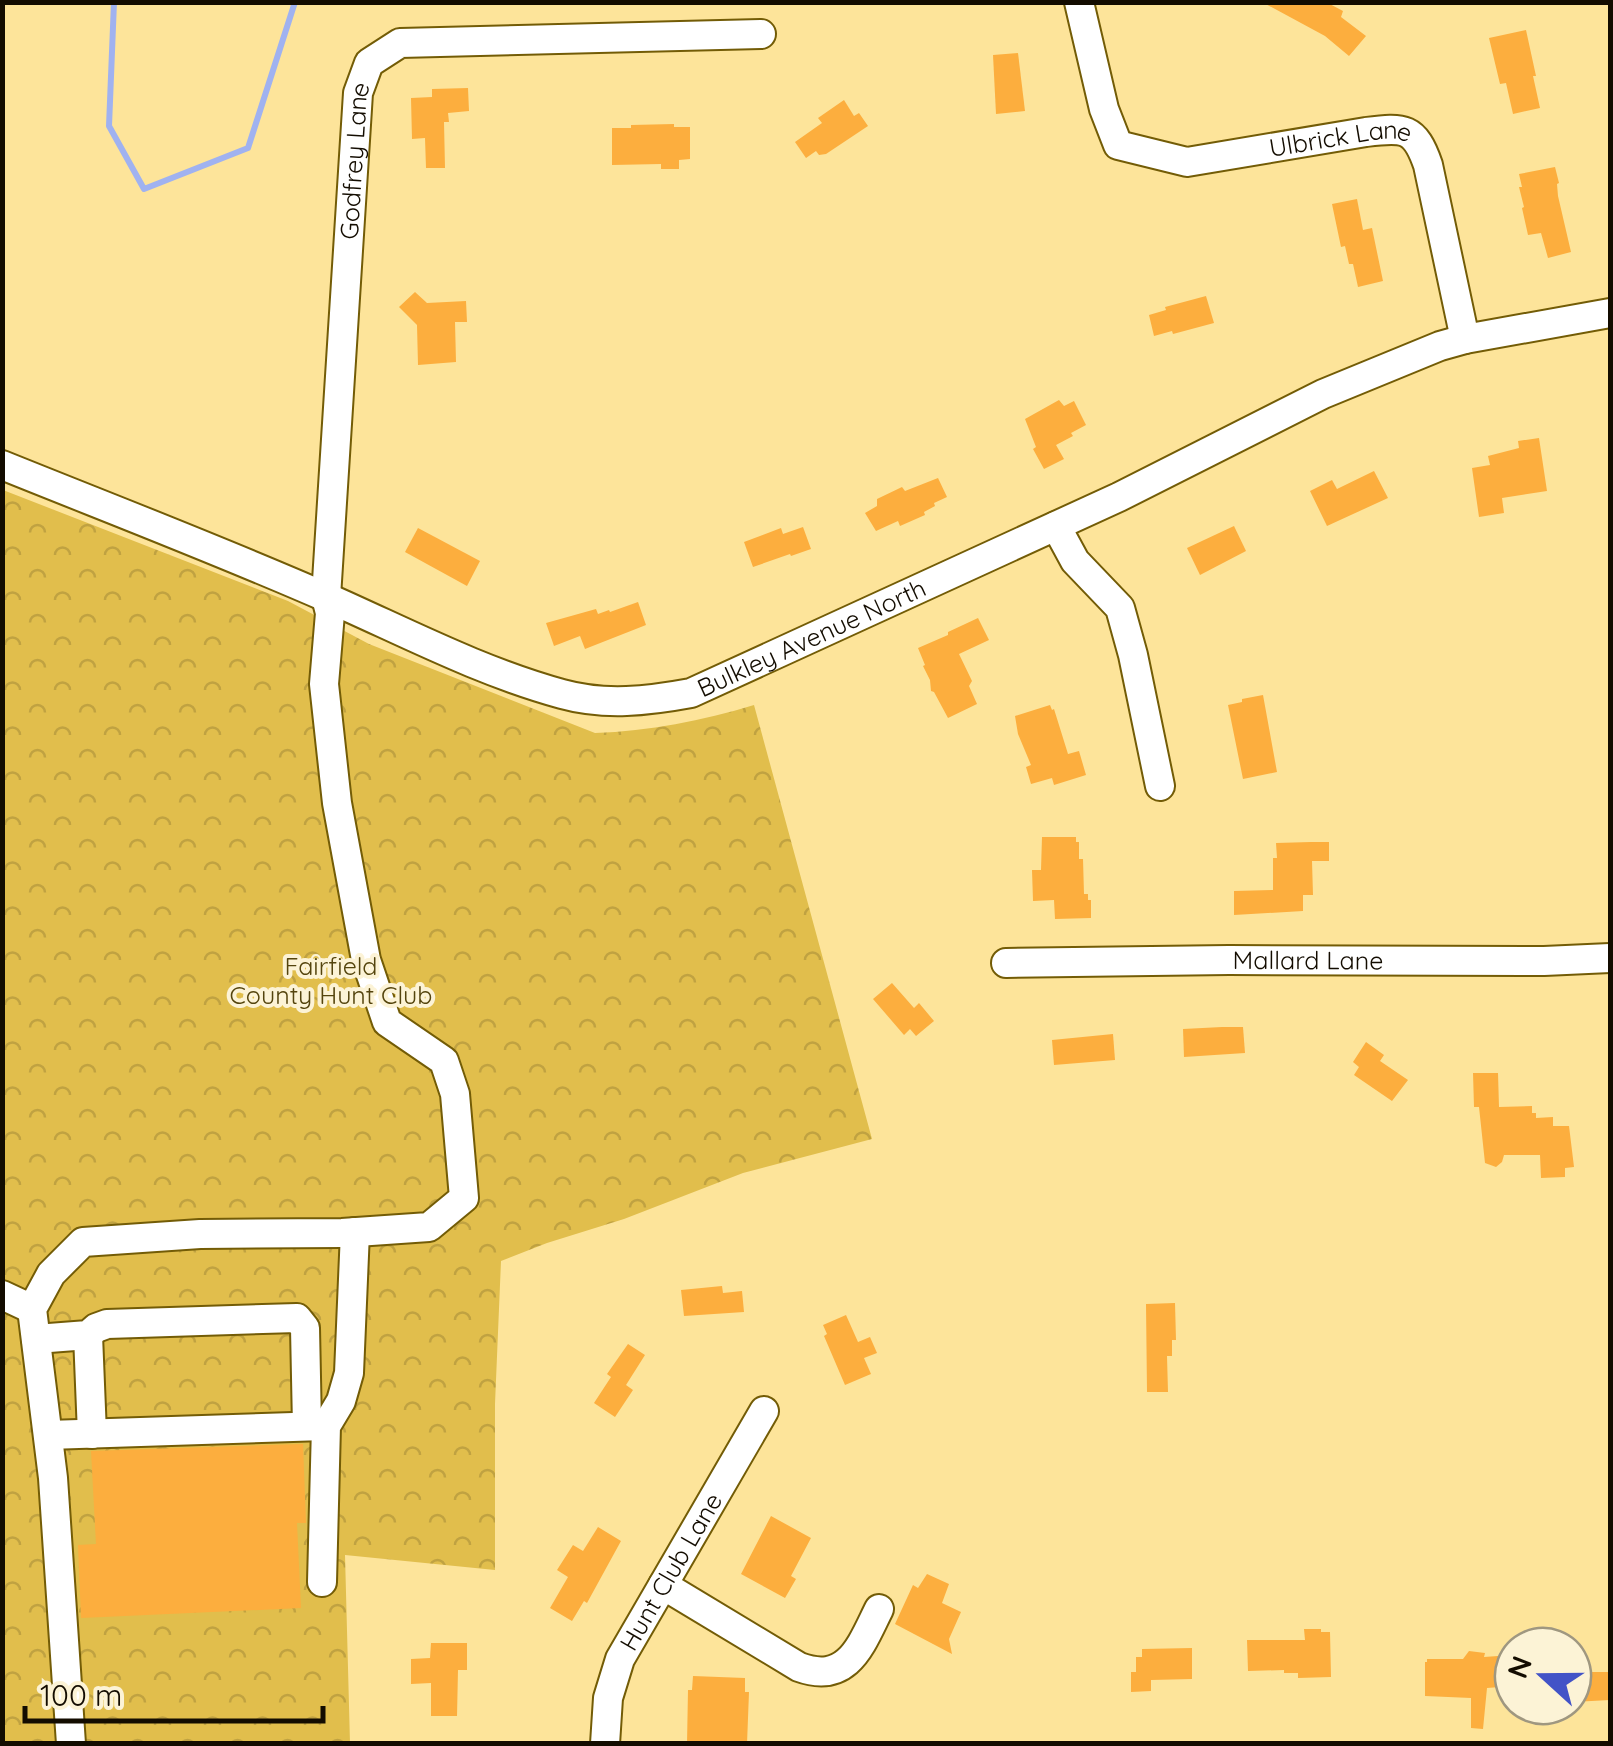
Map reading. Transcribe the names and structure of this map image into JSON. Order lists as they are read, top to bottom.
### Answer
{
  "streets": {
    "street": [
      "Ulbrick Lane",
      "Godfrey Lane",
      "Bulkley Avenue North",
      "Mallard Lane",
      "Hunt Club Lane"
    ]
  },
  "crossings": [
    ["Ulbrick Lane", "Bulkley Avenue North"],
    ["Godfrey Lane", "Bulkley Avenue North"]
  ],
  "parks": ["Fairfield County Hunt Club"],
  "scale_bar": "100 m",
  "north": "left"
}
